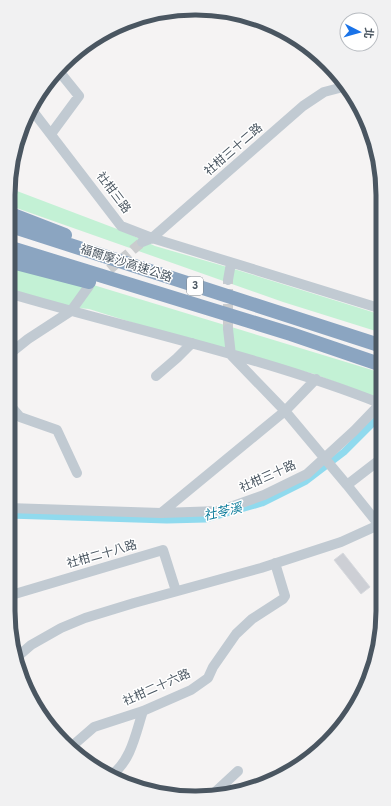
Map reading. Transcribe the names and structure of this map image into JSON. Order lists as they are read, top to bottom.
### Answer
{
  "streets": {
    "highway": ["福爾摩沙高速公路", "3"],
    "street": [
      "社柑三十二路",
      "社柑三路",
      "社柑三十路",
      "社柑二十八路",
      "社柑二十六路"
    ]
  },
  "crossings": [
    ["社柑三十二路", "社柑三路"]
  ],
  "water": ["社苓溪"],
  "north": "right"
}
